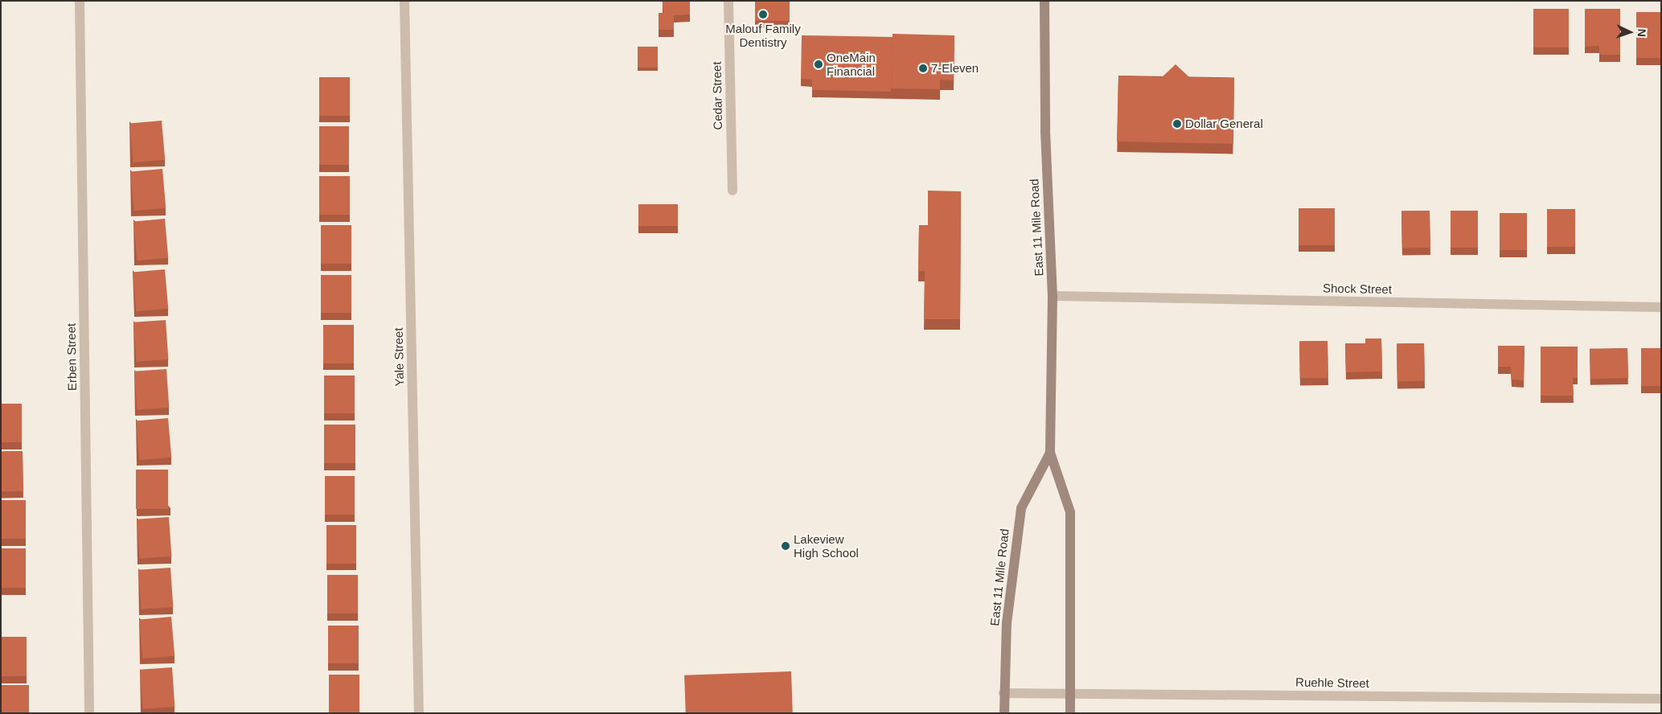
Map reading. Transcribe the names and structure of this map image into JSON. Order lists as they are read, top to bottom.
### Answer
{
  "streets": {
    "main road": ["East 11 Mile Road"],
    "street": [
      "Cedar Street",
      "Shock Street",
      "Erben Street",
      "Yale Street",
      "Ruehle Street"
    ]
  },
  "crossings": [
    ["East 11 Mile Road", "Shock Street"],
    ["East 11 Mile Road", "Ruehle Street"]
  ],
  "places": [
    "Malouf Family Dentistry",
    "OneMain Financial",
    "7-Eleven",
    "Dollar General",
    "Lakeview High School"
  ],
  "north": "right"
}
